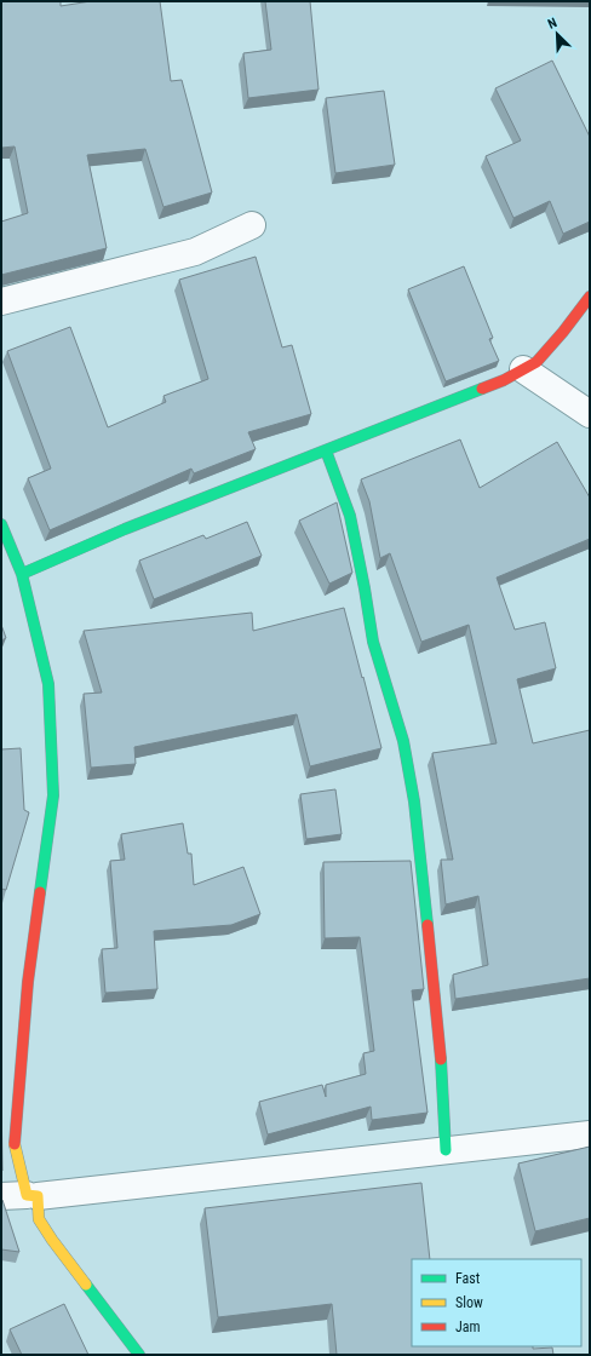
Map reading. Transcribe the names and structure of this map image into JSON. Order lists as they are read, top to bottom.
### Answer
{
  "legend": ["Fast", "Slow", "Jam"],
  "north": "top left"
}
